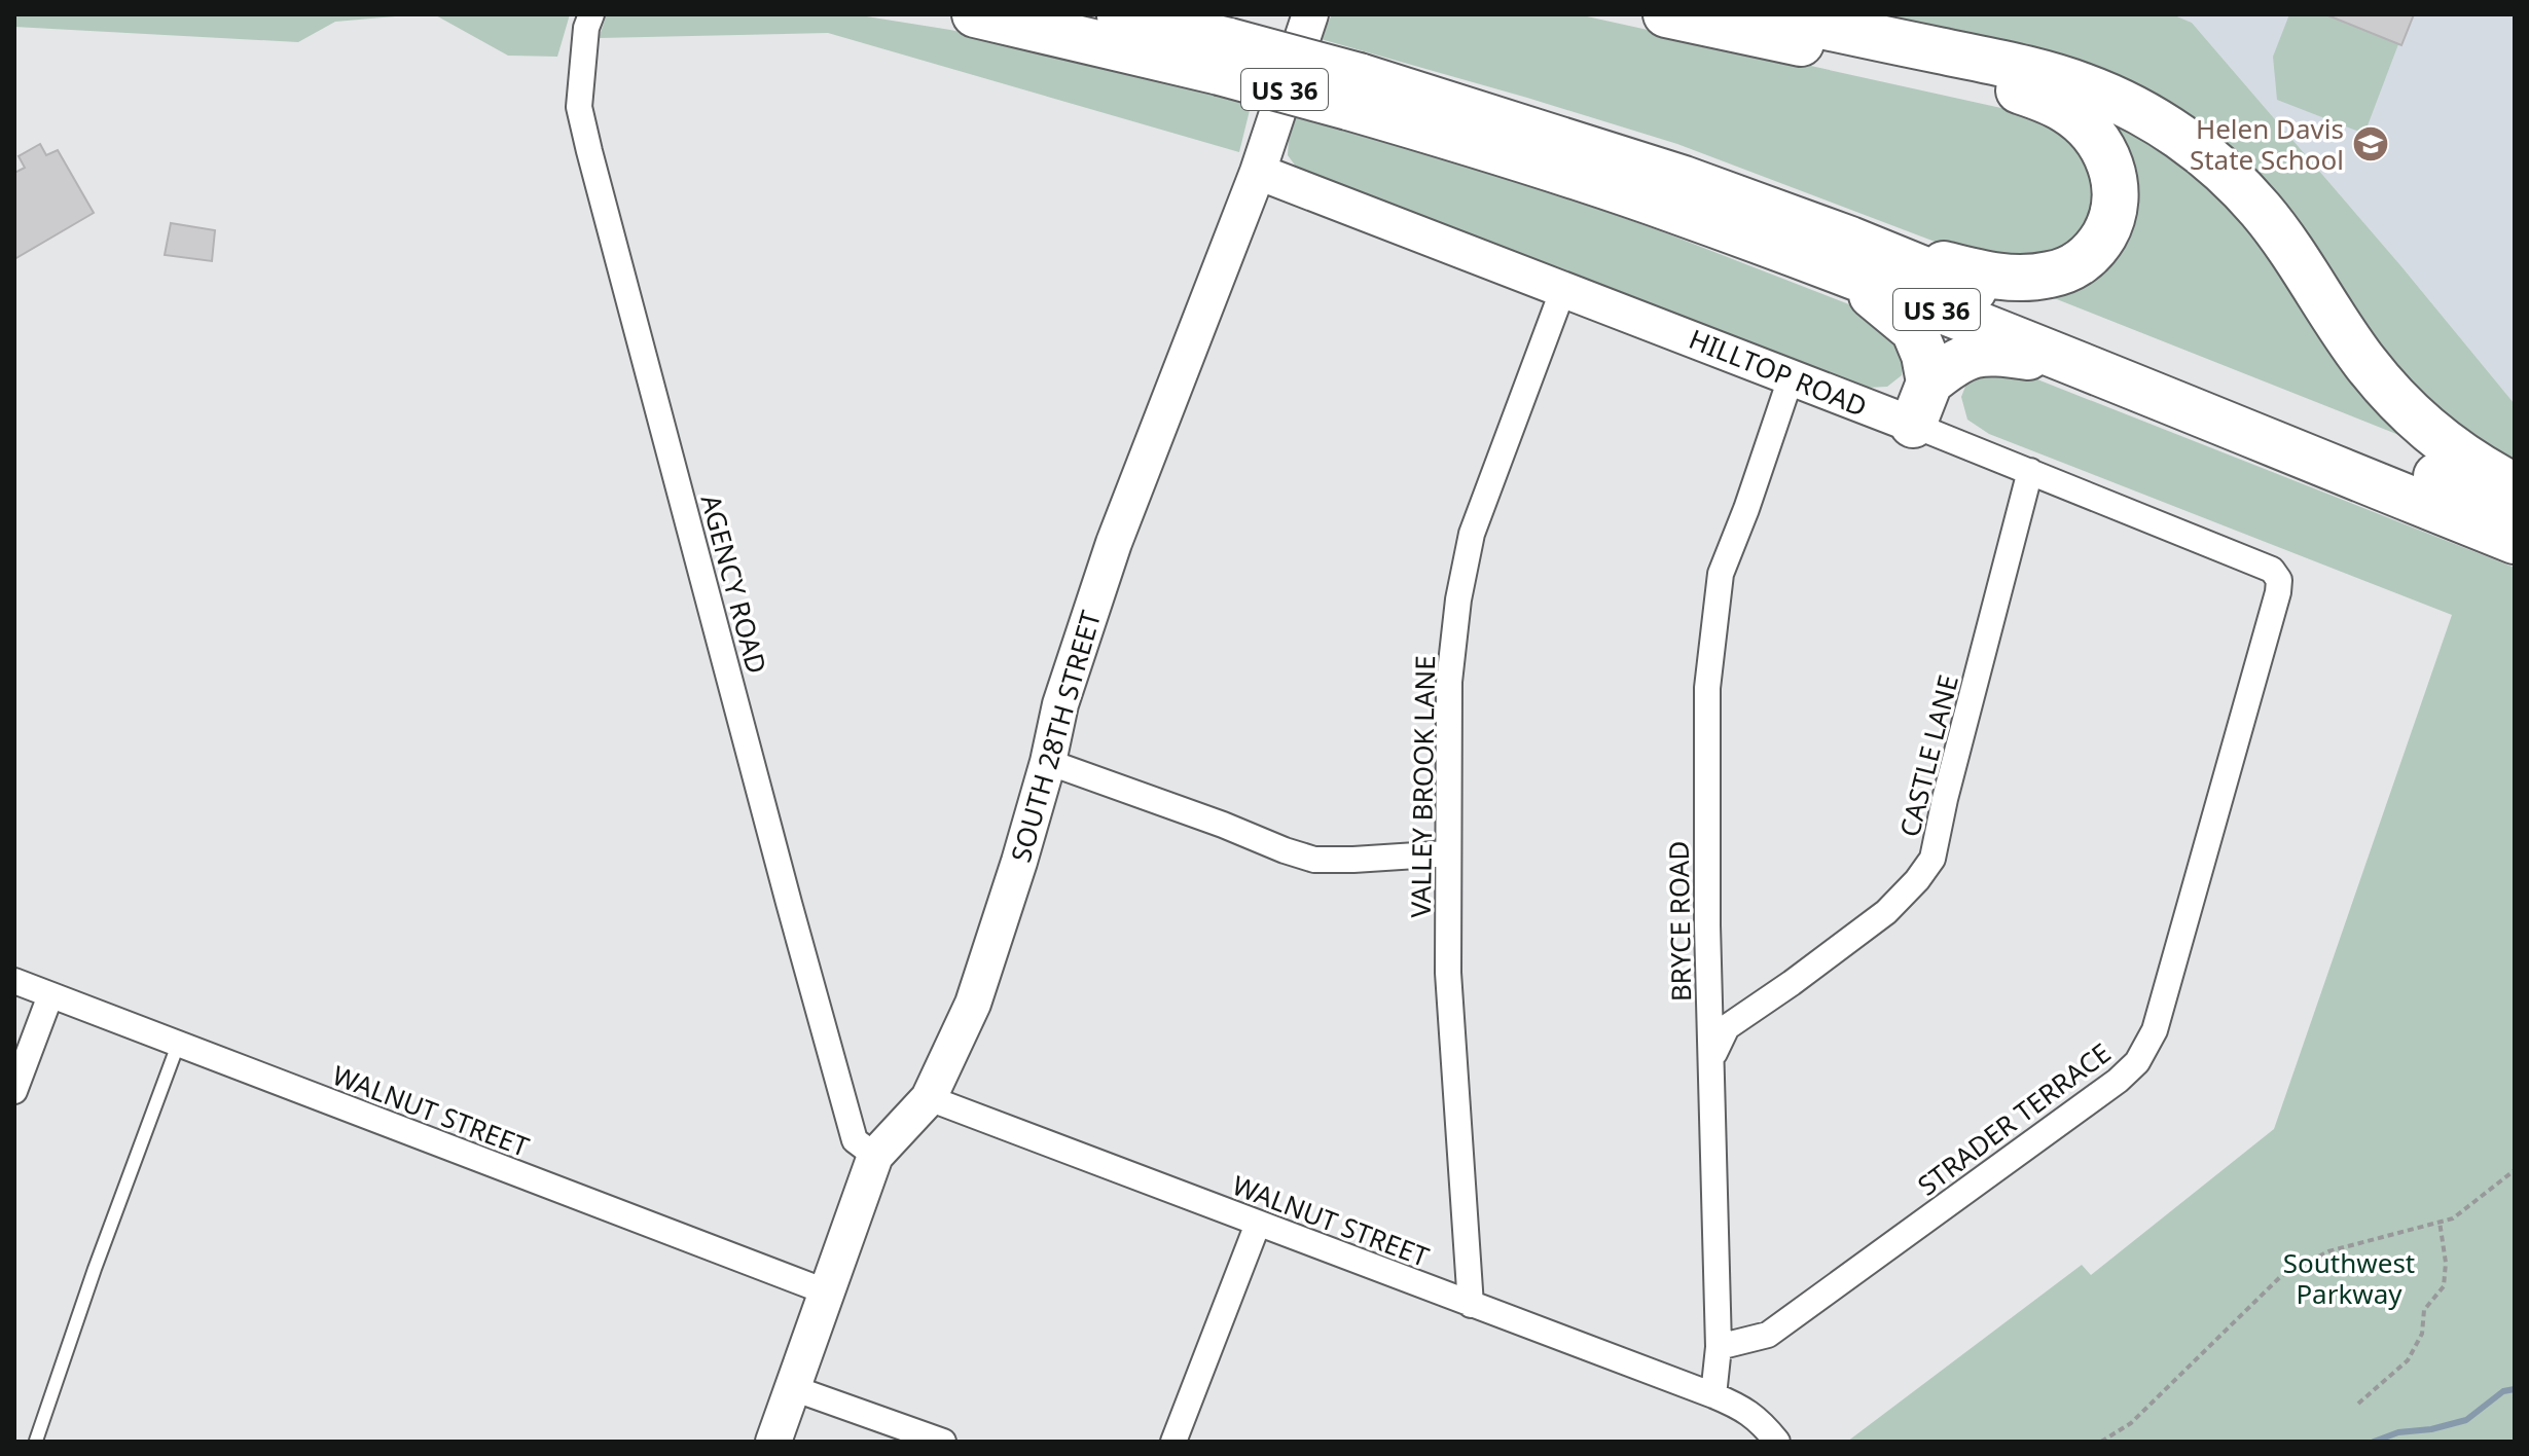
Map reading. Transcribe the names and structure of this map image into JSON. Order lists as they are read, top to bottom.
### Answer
{
  "streets": {
    "highway": ["US 36"],
    "street": [
      "HILLTOP ROAD",
      "AGENCY ROAD",
      "SOUTH 28TH STREET",
      "CASTLE LANE",
      "VALLEY BROOK LANE",
      "BRYCE ROAD",
      "WALNUT STREET",
      "STRADER TERRACE"
    ]
  },
  "crossings": [
    ["HILLTOP ROAD", "SOUTH 28TH STREET"],
    ["HILLTOP ROAD", "CASTLE LANE"],
    ["HILLTOP ROAD", "VALLEY BROOK LANE"],
    ["HILLTOP ROAD", "BRYCE ROAD"],
    ["HILLTOP ROAD", "STRADER TERRACE"],
    ["AGENCY ROAD", "SOUTH 28TH STREET"],
    ["SOUTH 28TH STREET", "WALNUT STREET"],
    ["CASTLE LANE", "BRYCE ROAD"],
    ["VALLEY BROOK LANE", "WALNUT STREET"],
    ["BRYCE ROAD", "WALNUT STREET"],
    ["BRYCE ROAD", "STRADER TERRACE"]
  ],
  "parks": ["Southwest Parkway"],
  "places": {
    "school or university": ["Helen Davis State School"]
  }
}
